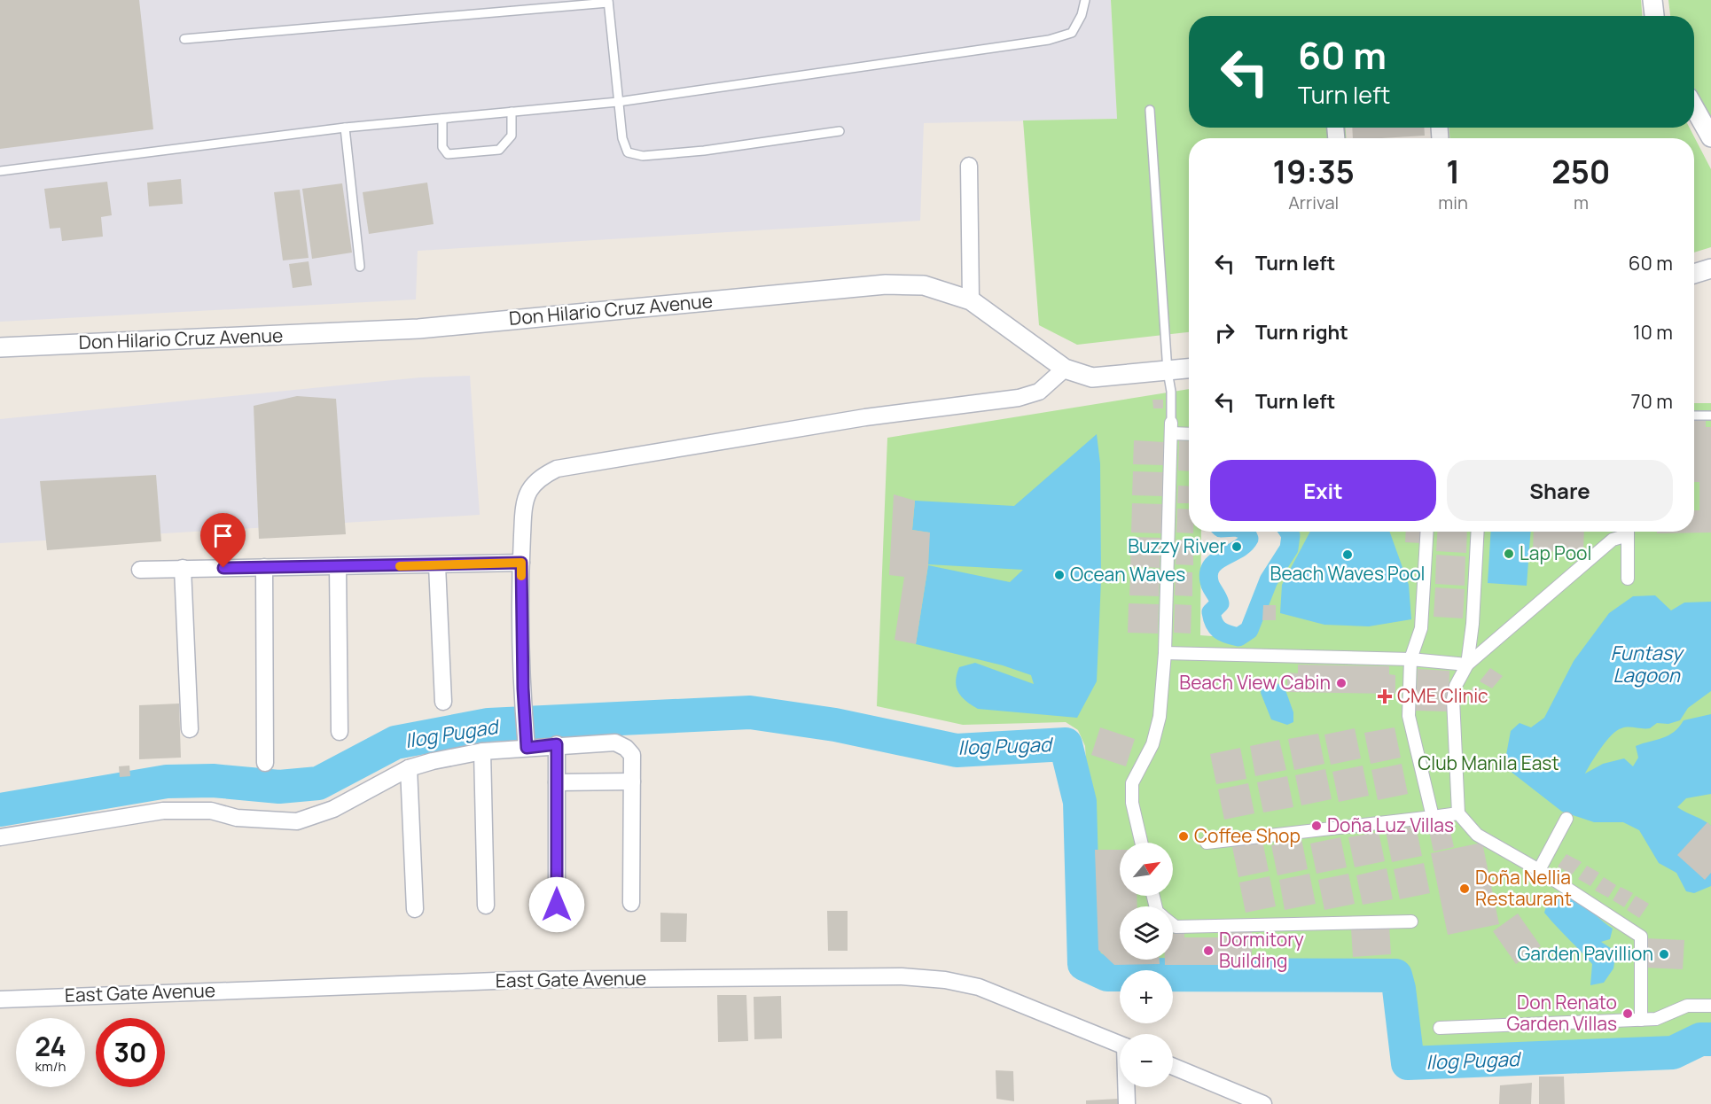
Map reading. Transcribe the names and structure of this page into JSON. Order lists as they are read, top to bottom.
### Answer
{
  "streets": {
    "street": ["Don Hilario Cruz Avenue", "East Gate Avenue"]
  },
  "water": ["Funtasy Lagoon", "Ilog Pugad"],
  "parks": ["Club Manila East"],
  "places": {
    "other": [
      "Buzzy River",
      "Lap Pool",
      "Beach Waves Pool",
      "Ocean Waves",
      "Beach View Cabin",
      "Doña Luz Villas",
      "Coffee Shop",
      "Doña Nellia Restaurant",
      "Dormitory Building",
      "Garden Pavillion",
      "Don Renato Garden Villas"
    ],
    "health": ["CME Clinic"]
  },
  "north": "top right",
  "page": {
    "turn": ["60 m", "Turn left"],
    "eta": [
      "19:35",
      "Arrival",
      "1",
      "min",
      "250",
      "m"
    ],
    "list": [
      {
        "name": "Turn left",
        "value": "60 m"
      },
      {
        "name": "Turn right",
        "value": "10 m"
      },
      {
        "name": "Turn left",
        "value": "70 m"
      }
    ],
    "buttons": ["Exit", "Share"],
    "map_buttons": ["+", "−"],
    "speed": "24 km/h",
    "limit": "30"
  }
}
